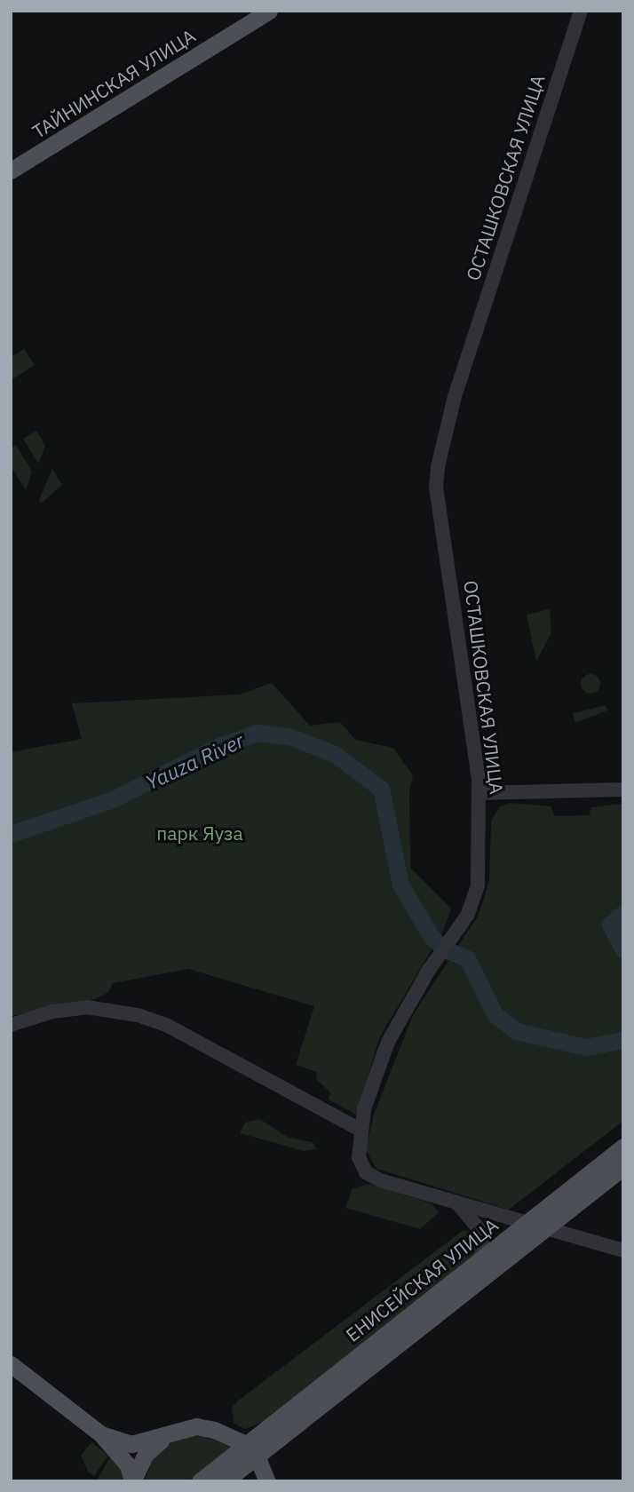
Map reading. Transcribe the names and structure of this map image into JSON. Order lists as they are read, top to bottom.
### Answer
{
  "streets": {
    "main road": ["ТАЙНИНСКАЯ УЛИЦА", "ЕНИСЕЙСКАЯ УЛИЦА"],
    "street": ["ОСТАШКОВСКАЯ УЛИЦА"]
  },
  "crossings": [
    ["ОСТАШКОВСКАЯ УЛИЦА", "ЕНИСЕЙСКАЯ УЛИЦА"]
  ],
  "water": ["Yauza River"],
  "parks": ["парк Яуза"]
}
